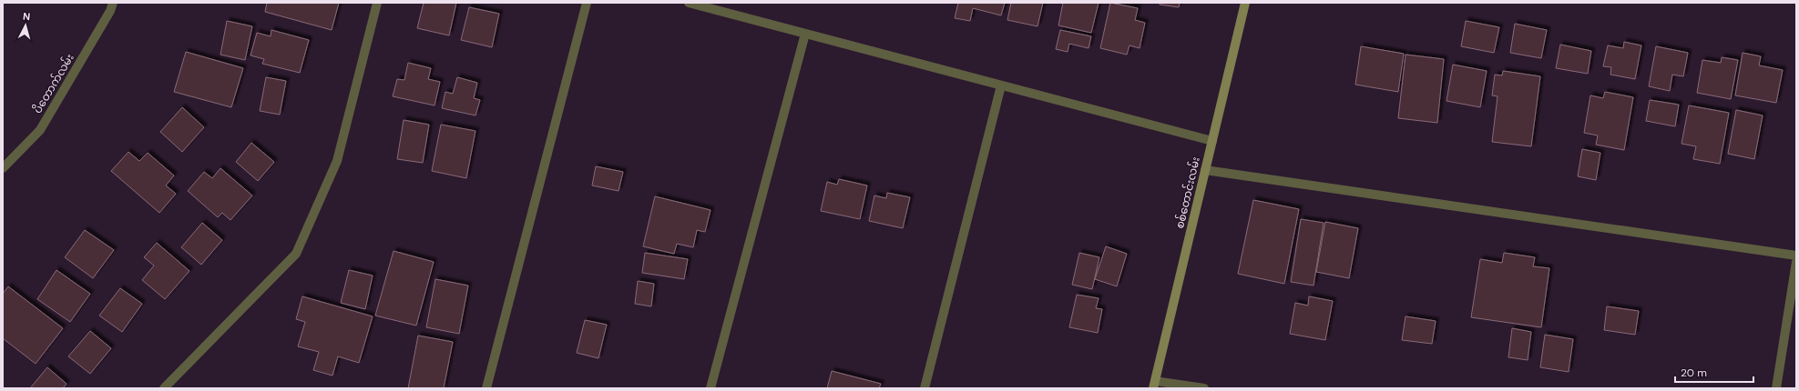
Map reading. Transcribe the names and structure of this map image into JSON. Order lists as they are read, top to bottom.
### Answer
{
  "streets": {
    "street": ["ပိတောက်လမ်း", "စစ်တောင်းလမ်း"]
  },
  "scale_bar": "20 m",
  "north": "top"
}
